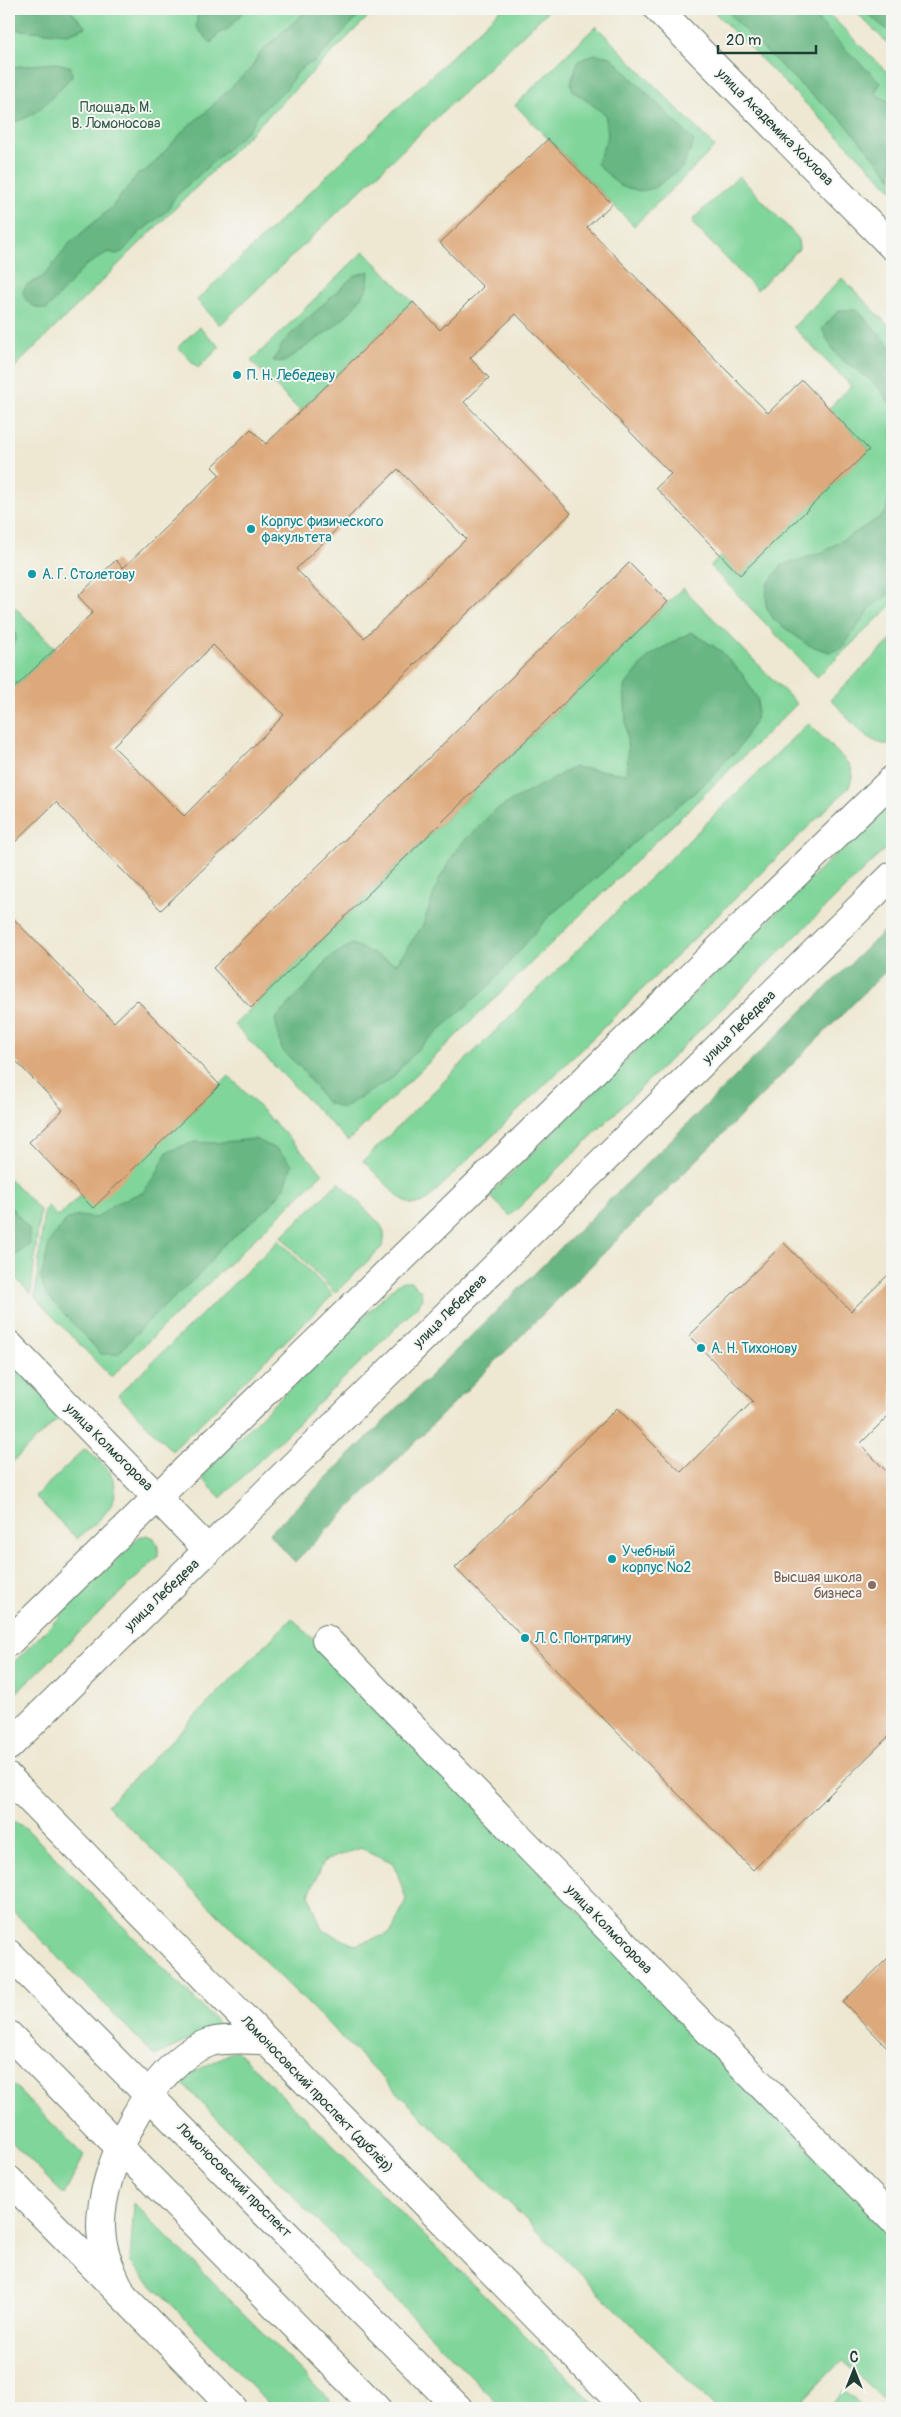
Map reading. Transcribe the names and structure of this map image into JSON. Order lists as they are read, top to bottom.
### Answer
{
  "streets": {
    "street": [
      "улица Академика Хохлова",
      "улица Лебедева",
      "улица Колмогорова",
      "Ломоносовский проспект (дублёр)",
      "Ломоносовский проспект"
    ]
  },
  "crossings": [
    ["улица Лебедева", "улица Колмогорова"]
  ],
  "parks": ["Площадь М. В. Ломоносова"],
  "places": [
    "П. Н. Лебедеву",
    "Корпус физического факультета",
    "А. Г. Столетову",
    "А. Н. Тихонову",
    "Учебный корпус №2",
    "Высшая школа бизнеса",
    "Л. С. Понтрягину"
  ],
  "scale_bar": "20 m",
  "north": "top"
}
